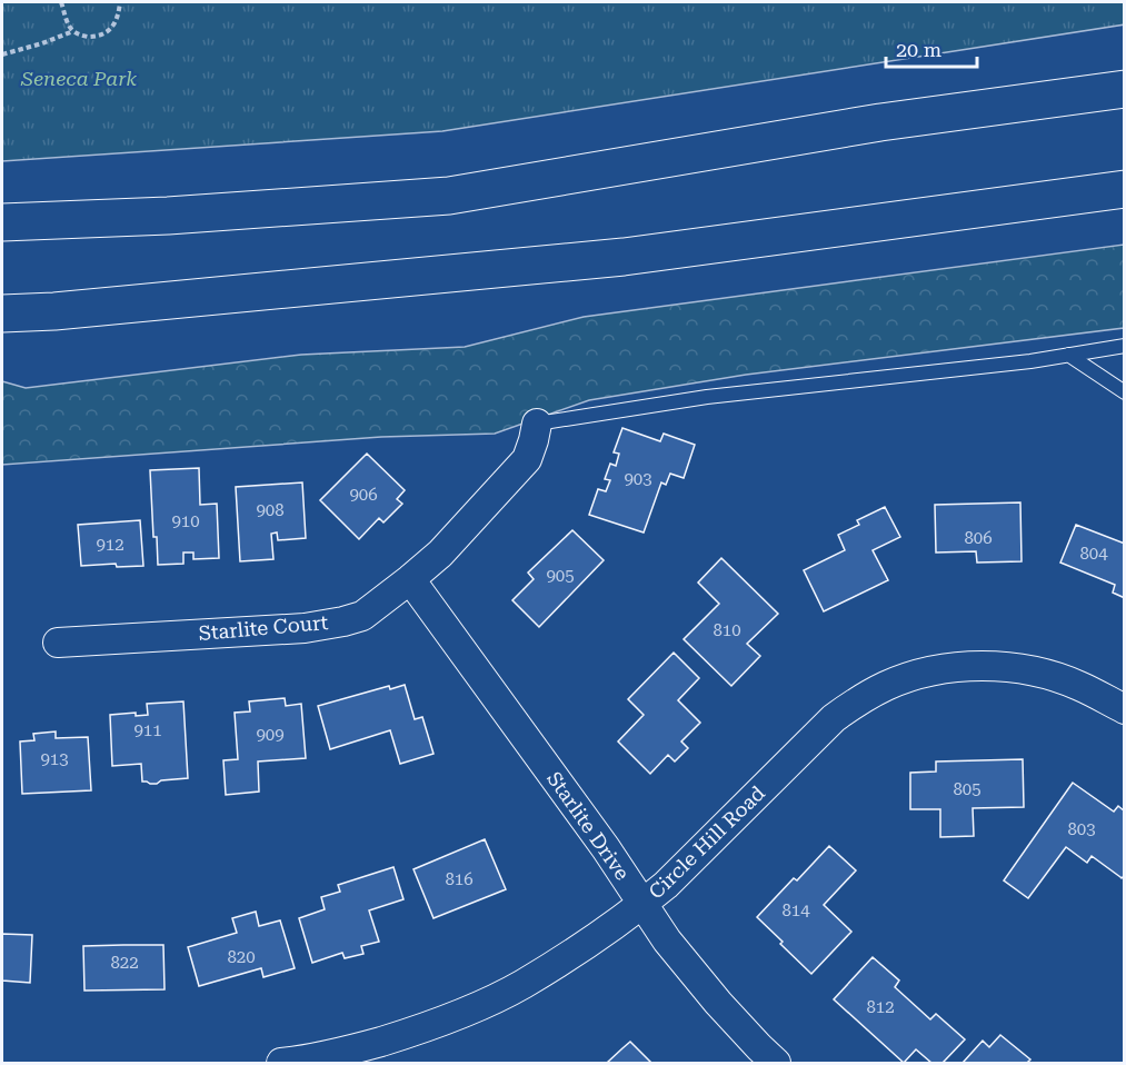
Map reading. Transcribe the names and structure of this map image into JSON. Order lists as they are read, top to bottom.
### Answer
{
  "streets": {
    "street": ["Starlite Court", "Starlite Drive", "Circle Hill Road"]
  },
  "crossings": [
    ["Starlite Court", "Starlite Drive"],
    ["Starlite Drive", "Circle Hill Road"]
  ],
  "parks": ["Seneca Park"],
  "house_numbers": [
    "903",
    "906",
    "908",
    "910",
    "806",
    "912",
    "804",
    "905",
    "810",
    "911",
    "909",
    "913",
    "805",
    "803",
    "816",
    "814",
    "820",
    "822",
    "812"
  ],
  "scale_bar": "20 m"
}
